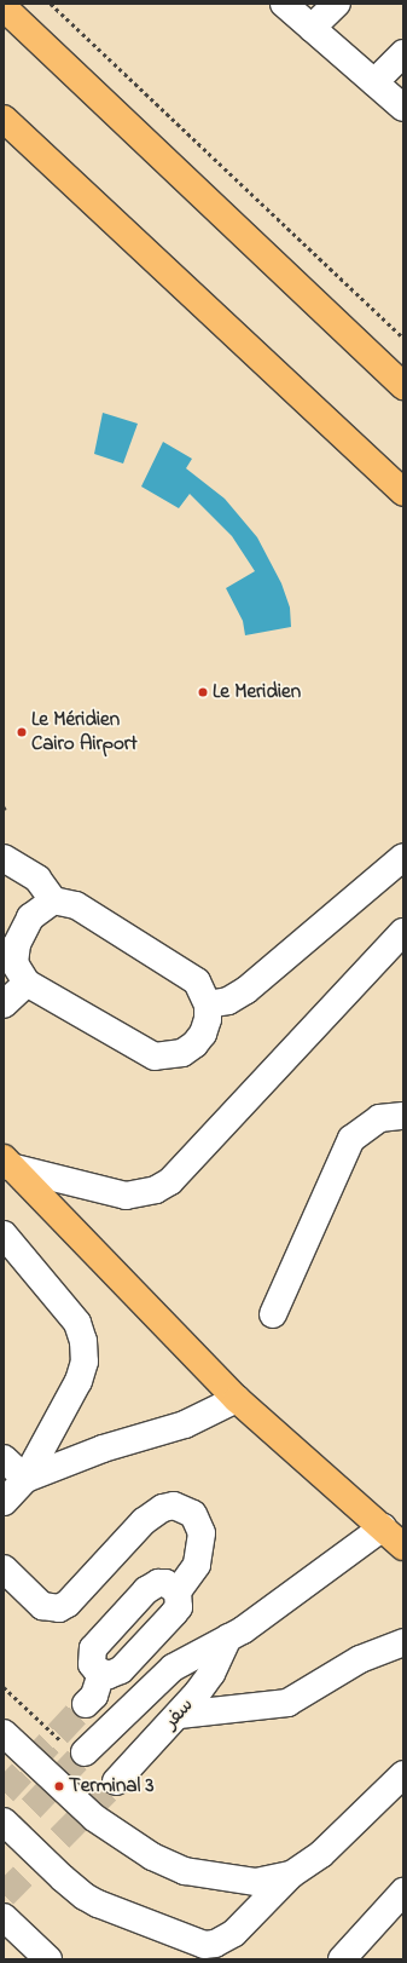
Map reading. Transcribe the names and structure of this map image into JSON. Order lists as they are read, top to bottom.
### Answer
{
  "streets": {
    "street": ["سفر"]
  },
  "places": ["Le Meridien", "Le Méridien Cairo Airport", "Terminal 3"]
}
